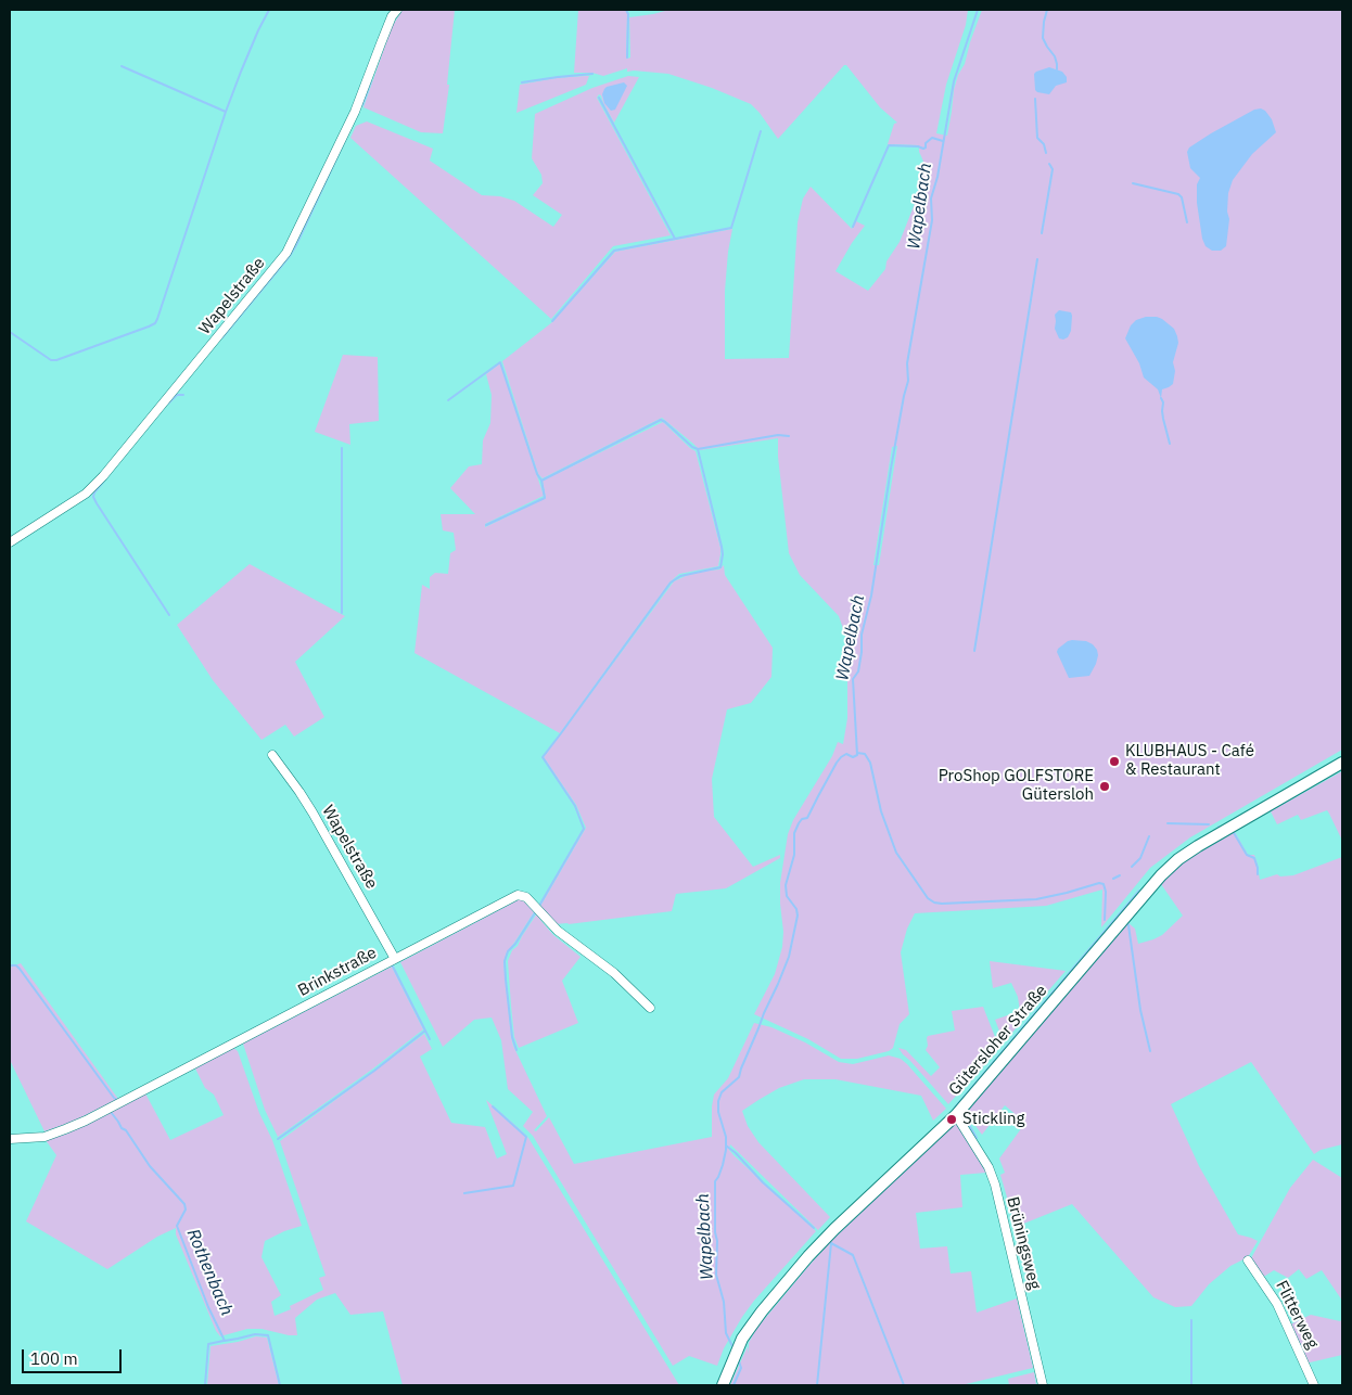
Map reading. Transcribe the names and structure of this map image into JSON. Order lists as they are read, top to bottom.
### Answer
{
  "streets": {
    "main road": ["Gütersloher Straße"],
    "street": [
      "Wapelstraße",
      "Brinkstraße",
      "Brüningsweg",
      "Flitterweg"
    ]
  },
  "crossings": [
    ["Wapelstraße", "Brinkstraße"],
    ["Gütersloher Straße", "Brüningsweg"]
  ],
  "water": ["Wapelbach", "Rothenbach"],
  "places": ["KLUBHAUS - Café & Restaurant", "ProShop GOLFSTORE Gütersloh", "Stickling"],
  "scale_bar": "100 m"
}
